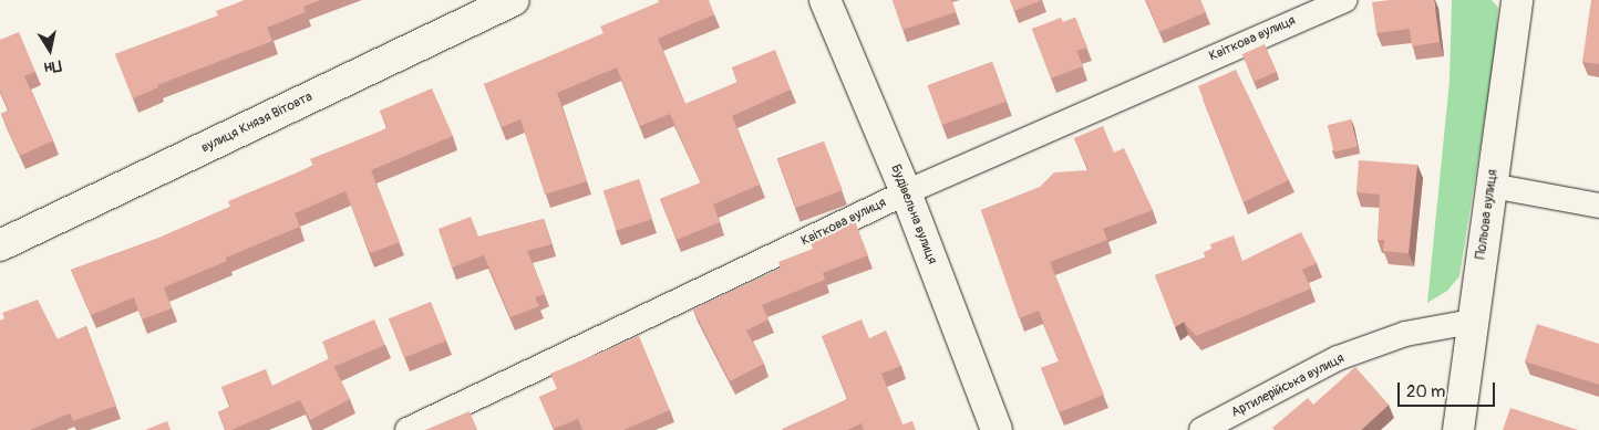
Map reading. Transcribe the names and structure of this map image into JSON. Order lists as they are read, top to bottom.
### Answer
{
  "streets": {
    "street": [
      "Квіткова вулиця",
      "вулиця Князя Вітовта",
      "Будівельна вулиця",
      "Польова вулиця",
      "Артилерійська вулиця"
    ]
  },
  "crossings": [
    ["Квіткова вулиця", "Будівельна вулиця"],
    ["Польова вулиця", "Артилерійська вулиця"]
  ],
  "scale_bar": "20 m",
  "north": "bottom"
}
